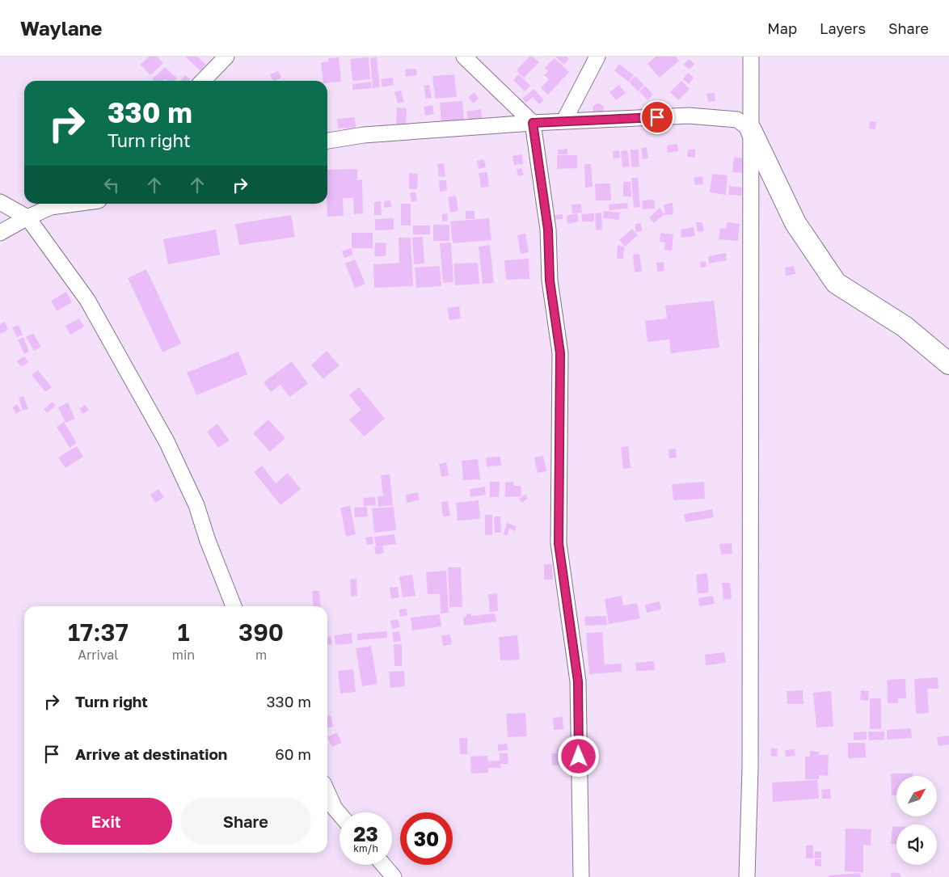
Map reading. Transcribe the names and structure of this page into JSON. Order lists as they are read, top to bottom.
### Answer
{
  "north": "top right",
  "page": {
    "header": "Waylane",
    "nav": ["Map", "Layers", "Share"],
    "turn": ["330 m", "Turn right"],
    "eta": [
      "17:37",
      "Arrival",
      "1",
      "min",
      "390",
      "m"
    ],
    "list": [
      {
        "name": "Turn right",
        "value": "330 m"
      },
      {
        "name": "Arrive at destination",
        "value": "60 m"
      }
    ],
    "buttons": ["Exit", "Share"],
    "speed": "23 km/h",
    "limit": "30"
  }
}
